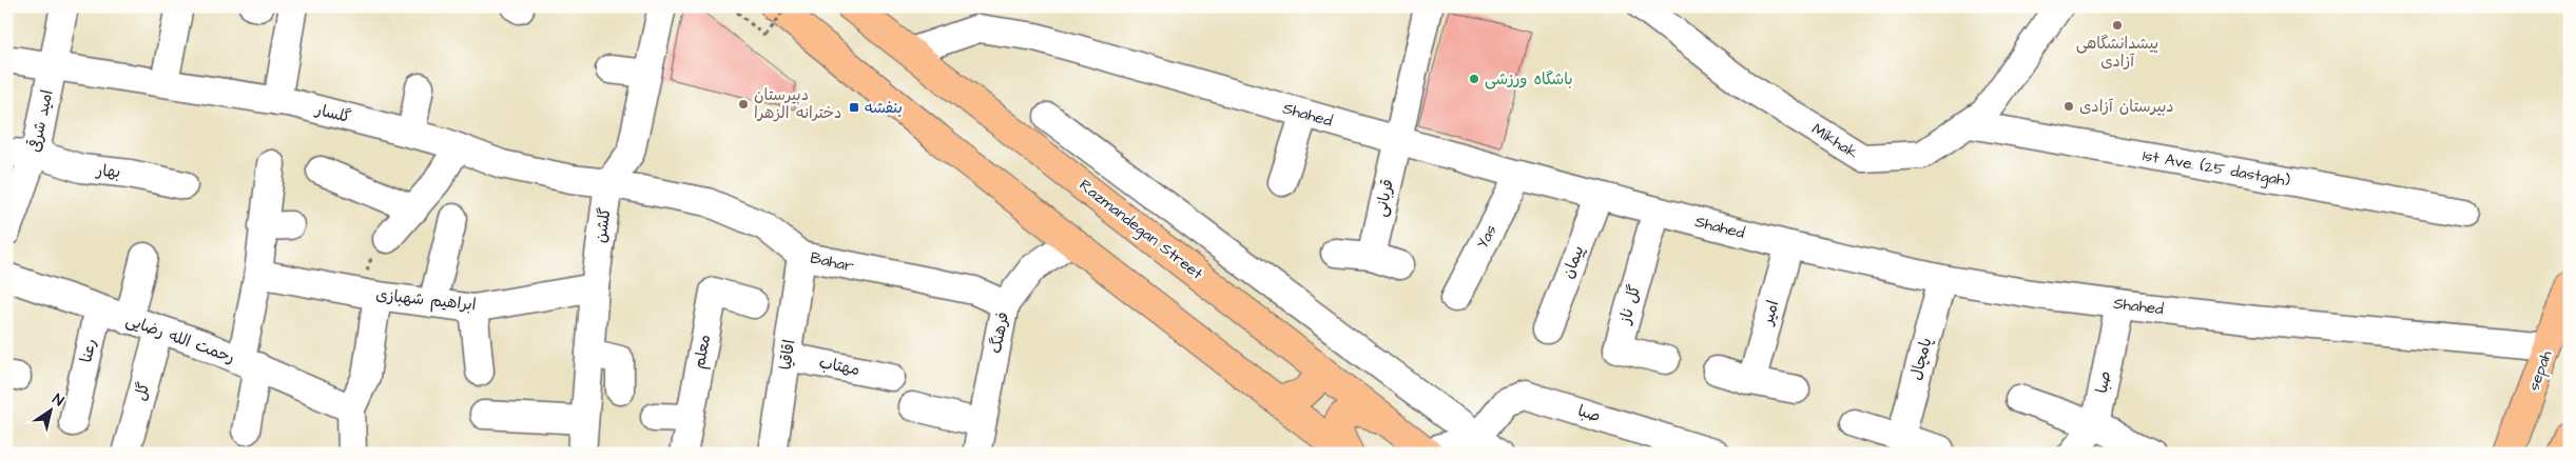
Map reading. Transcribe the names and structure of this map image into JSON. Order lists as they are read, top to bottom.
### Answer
{
  "streets": {
    "main road": ["Razmandegan Street", "sepah"],
    "street": [
      "گلسار",
      "Shahed",
      "امید شرقی",
      "Mikhak",
      "1st Ave. (25 dastgah)",
      "بهار",
      "قربانی",
      "گلشن",
      "Yas",
      "Bahar",
      "پیمان",
      "ابراهیم شهبازی",
      "گل ناز",
      "امیر",
      "فرهنگ",
      "رحمت الله رضایی",
      "رعنا",
      "معلم",
      "اقاقیا",
      "پامچال",
      "مهتاب",
      "صبا",
      "گل"
    ]
  },
  "crossings": [
    ["گلسار", "امید شرقی"],
    ["گلسار", "گلشن"],
    ["گلسار", "Bahar"],
    ["Shahed", "قربانی"],
    ["Shahed", "Razmandegan Street"],
    ["Shahed", "Yas"],
    ["Shahed", "پیمان"],
    ["Shahed", "گل ناز"],
    ["Shahed", "امیر"],
    ["Shahed", "پامچال"],
    ["Shahed", "sepah"],
    ["Shahed", "صبا"],
    ["امید شرقی", "بهار"],
    ["Mikhak", "1st Ave. (25 dastgah)"],
    ["گلشن", "Bahar"],
    ["گلشن", "ابراهیم شهبازی"],
    ["Bahar", "فرهنگ"],
    ["Bahar", "اقاقیا"],
    ["رحمت الله رضایی", "رعنا"],
    ["رحمت الله رضایی", "گل"],
    ["اقاقیا", "مهتاب"]
  ],
  "places": {
    "other": [
      "پیشدانشگاهی آزادی",
      "باشگاه ورزشی",
      "دبيرستان دخترانه الزهرا",
      "دبیرستان آزادی"
    ],
    "transit": ["بنفشه"]
  },
  "north": "top right"
}
